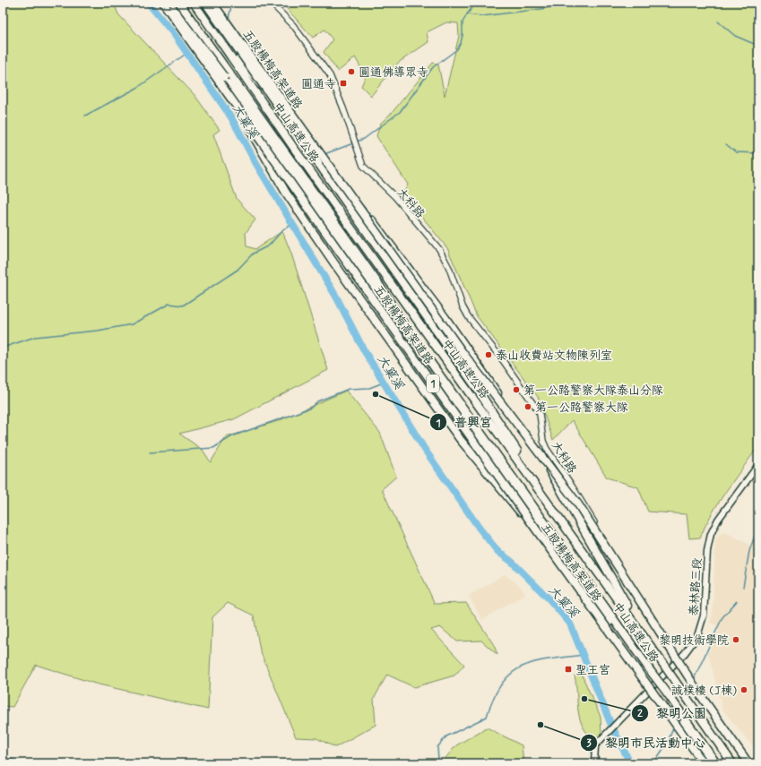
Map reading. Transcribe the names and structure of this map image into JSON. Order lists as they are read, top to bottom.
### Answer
{
  "streets": {
    "highway": ["五股楊梅高架道路", "中山高速公路", "1"],
    "main road": ["泰林路三段"],
    "street": ["大科路"]
  },
  "crossings": [
    ["大科路", "泰林路三段"]
  ],
  "water": ["大窠溪"],
  "places": {
    "other": [
      "圓通佛導眾寺",
      "泰山收費站文物陳列室",
      "第一公路警察大隊泰山分隊",
      "普興宮",
      "第一公路警察大隊",
      "黎明技術學院",
      "誠樸樓 (J棟)",
      "黎明公園",
      "黎明市民活動中心"
    ],
    "transit": ["圓通寺", "聖王宮"]
  }
}
